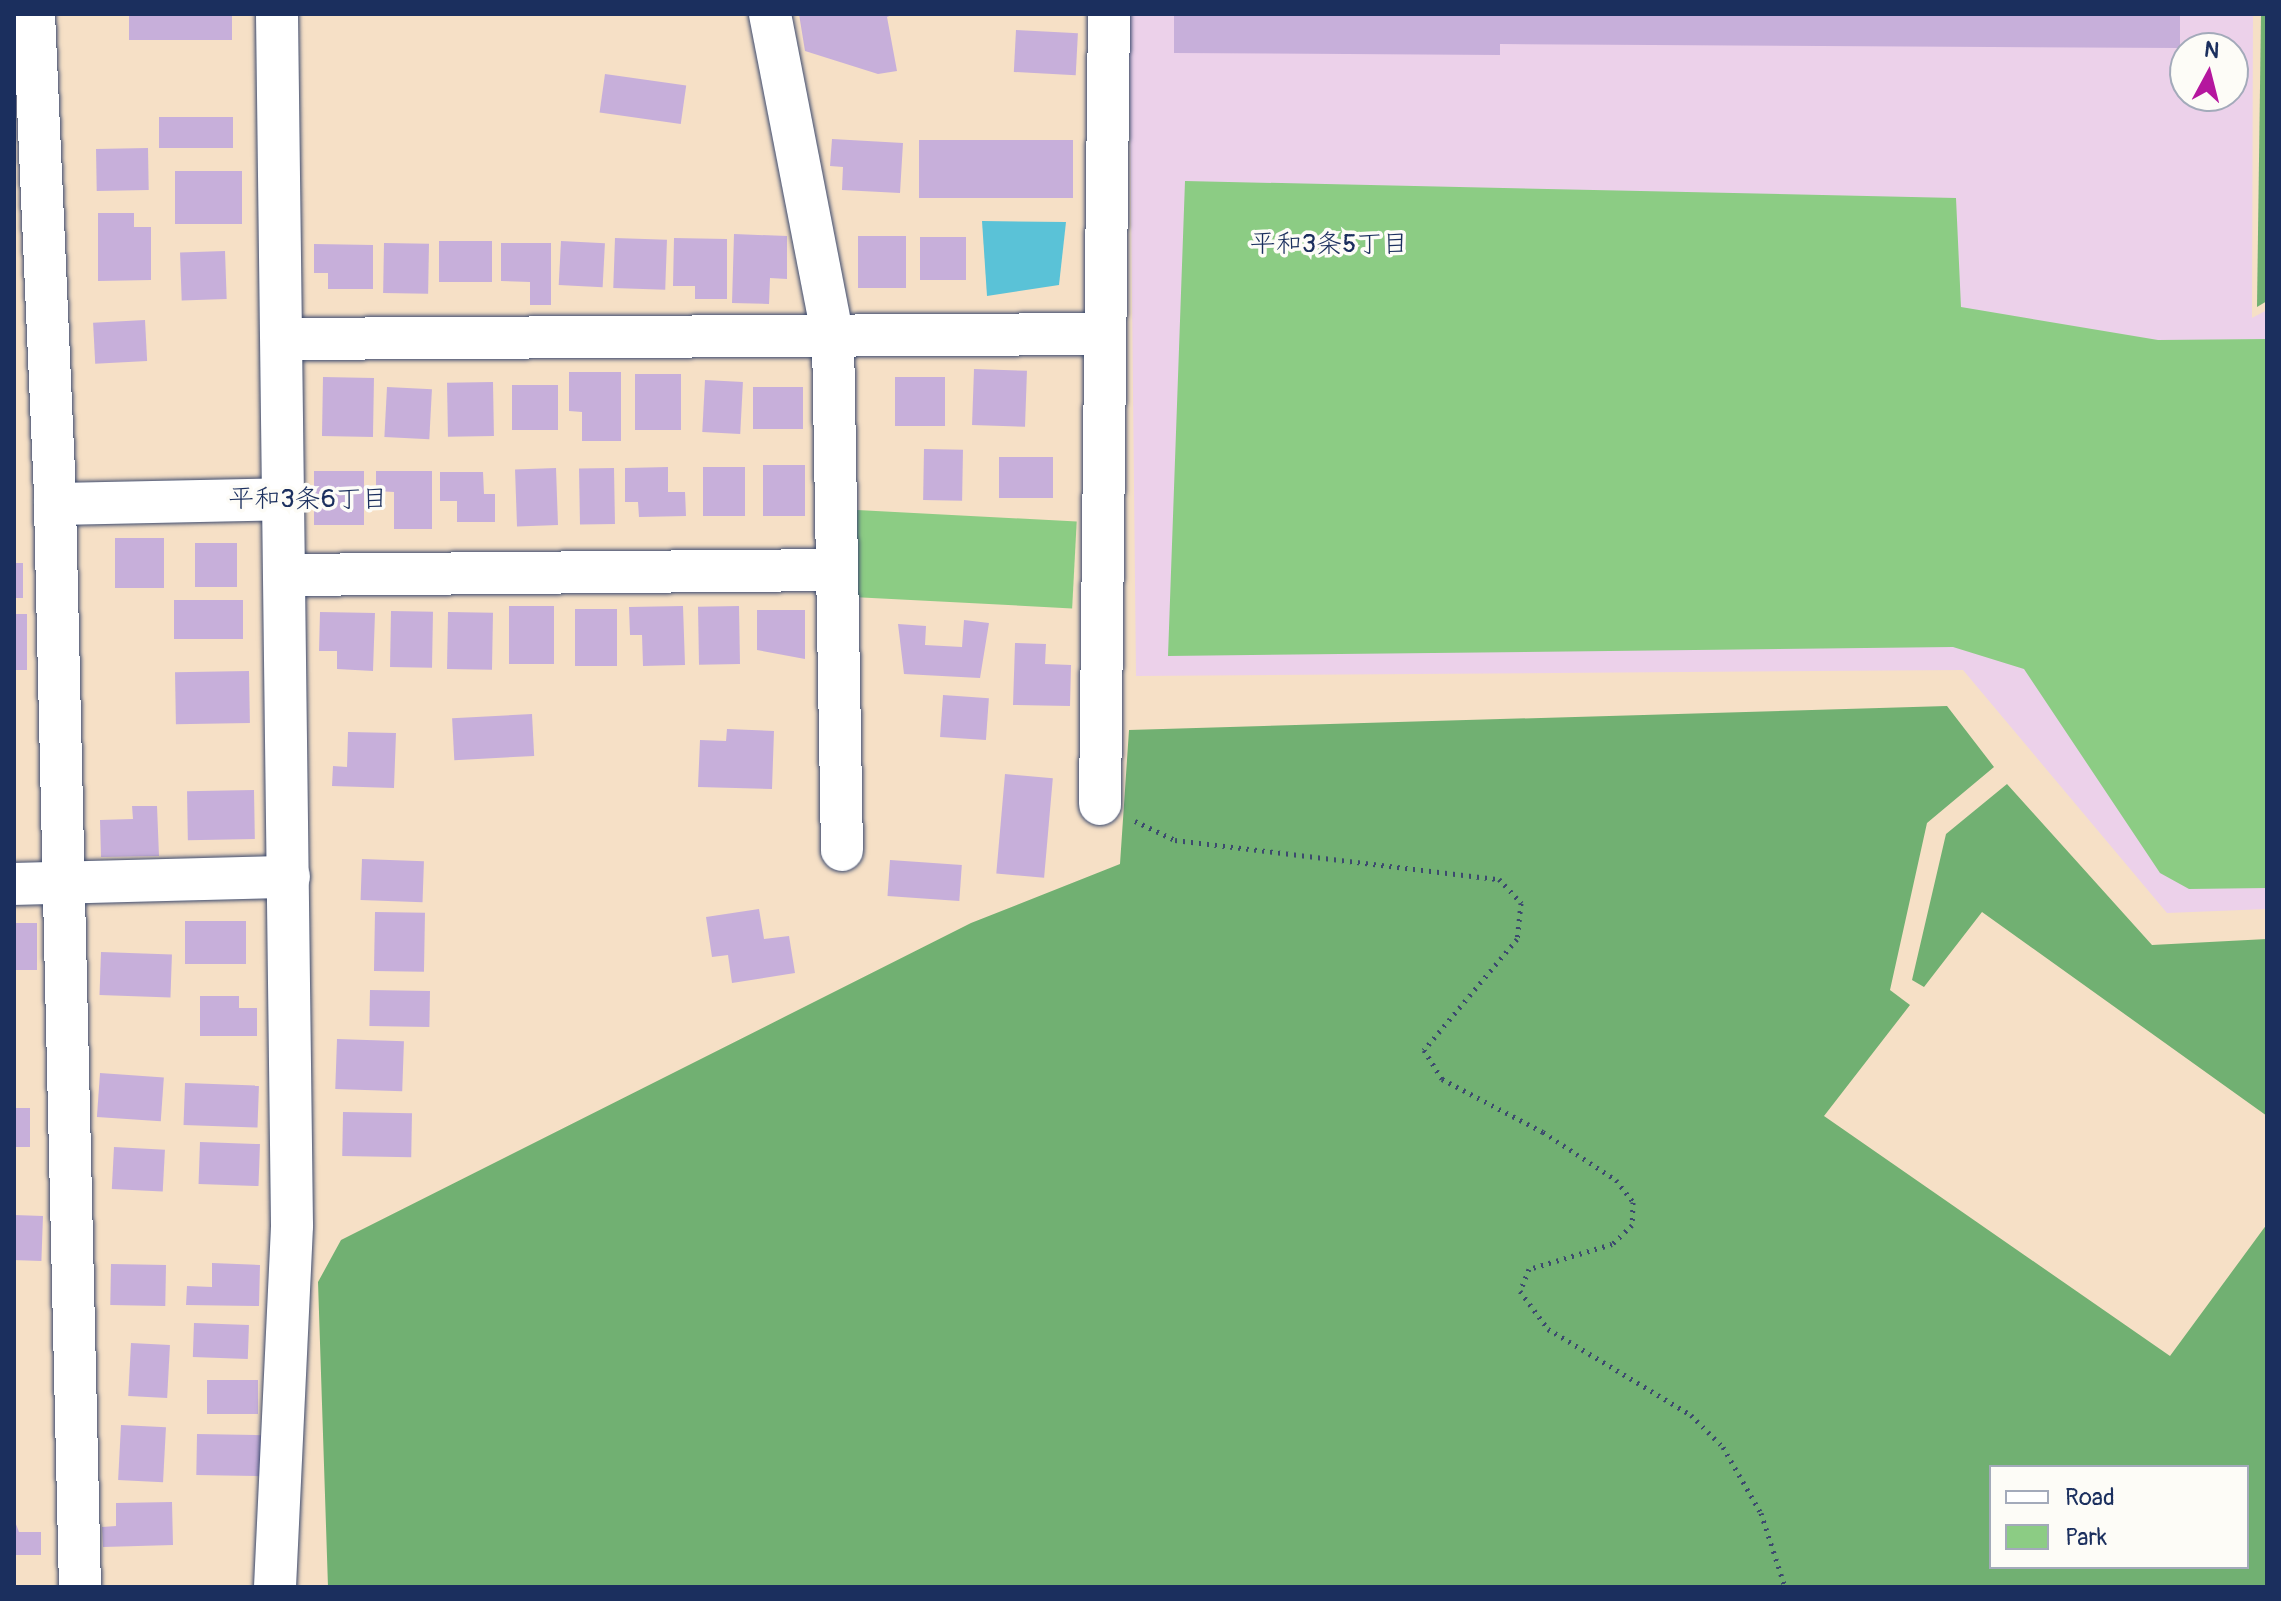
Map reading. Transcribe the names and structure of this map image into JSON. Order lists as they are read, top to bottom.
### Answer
{
  "districts": ["平和3条5丁目", "平和3条6丁目"],
  "legend": ["Road", "Park"],
  "north": "top"
}
